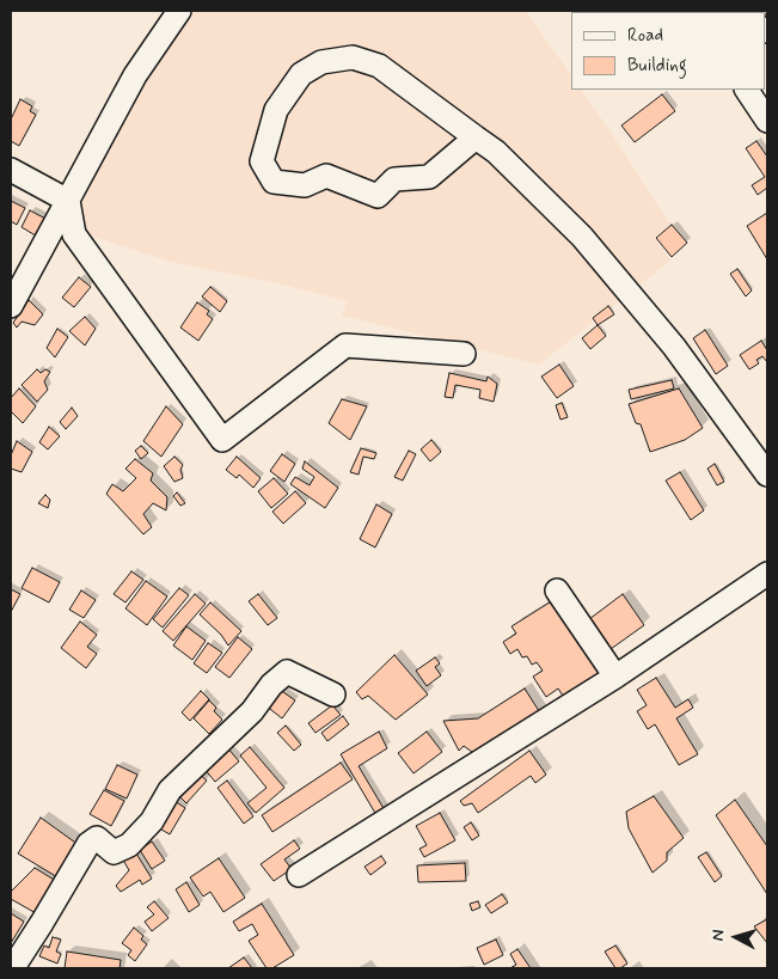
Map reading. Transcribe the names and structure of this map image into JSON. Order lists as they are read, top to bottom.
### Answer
{
  "legend": ["Road", "Building"],
  "north": "left"
}
